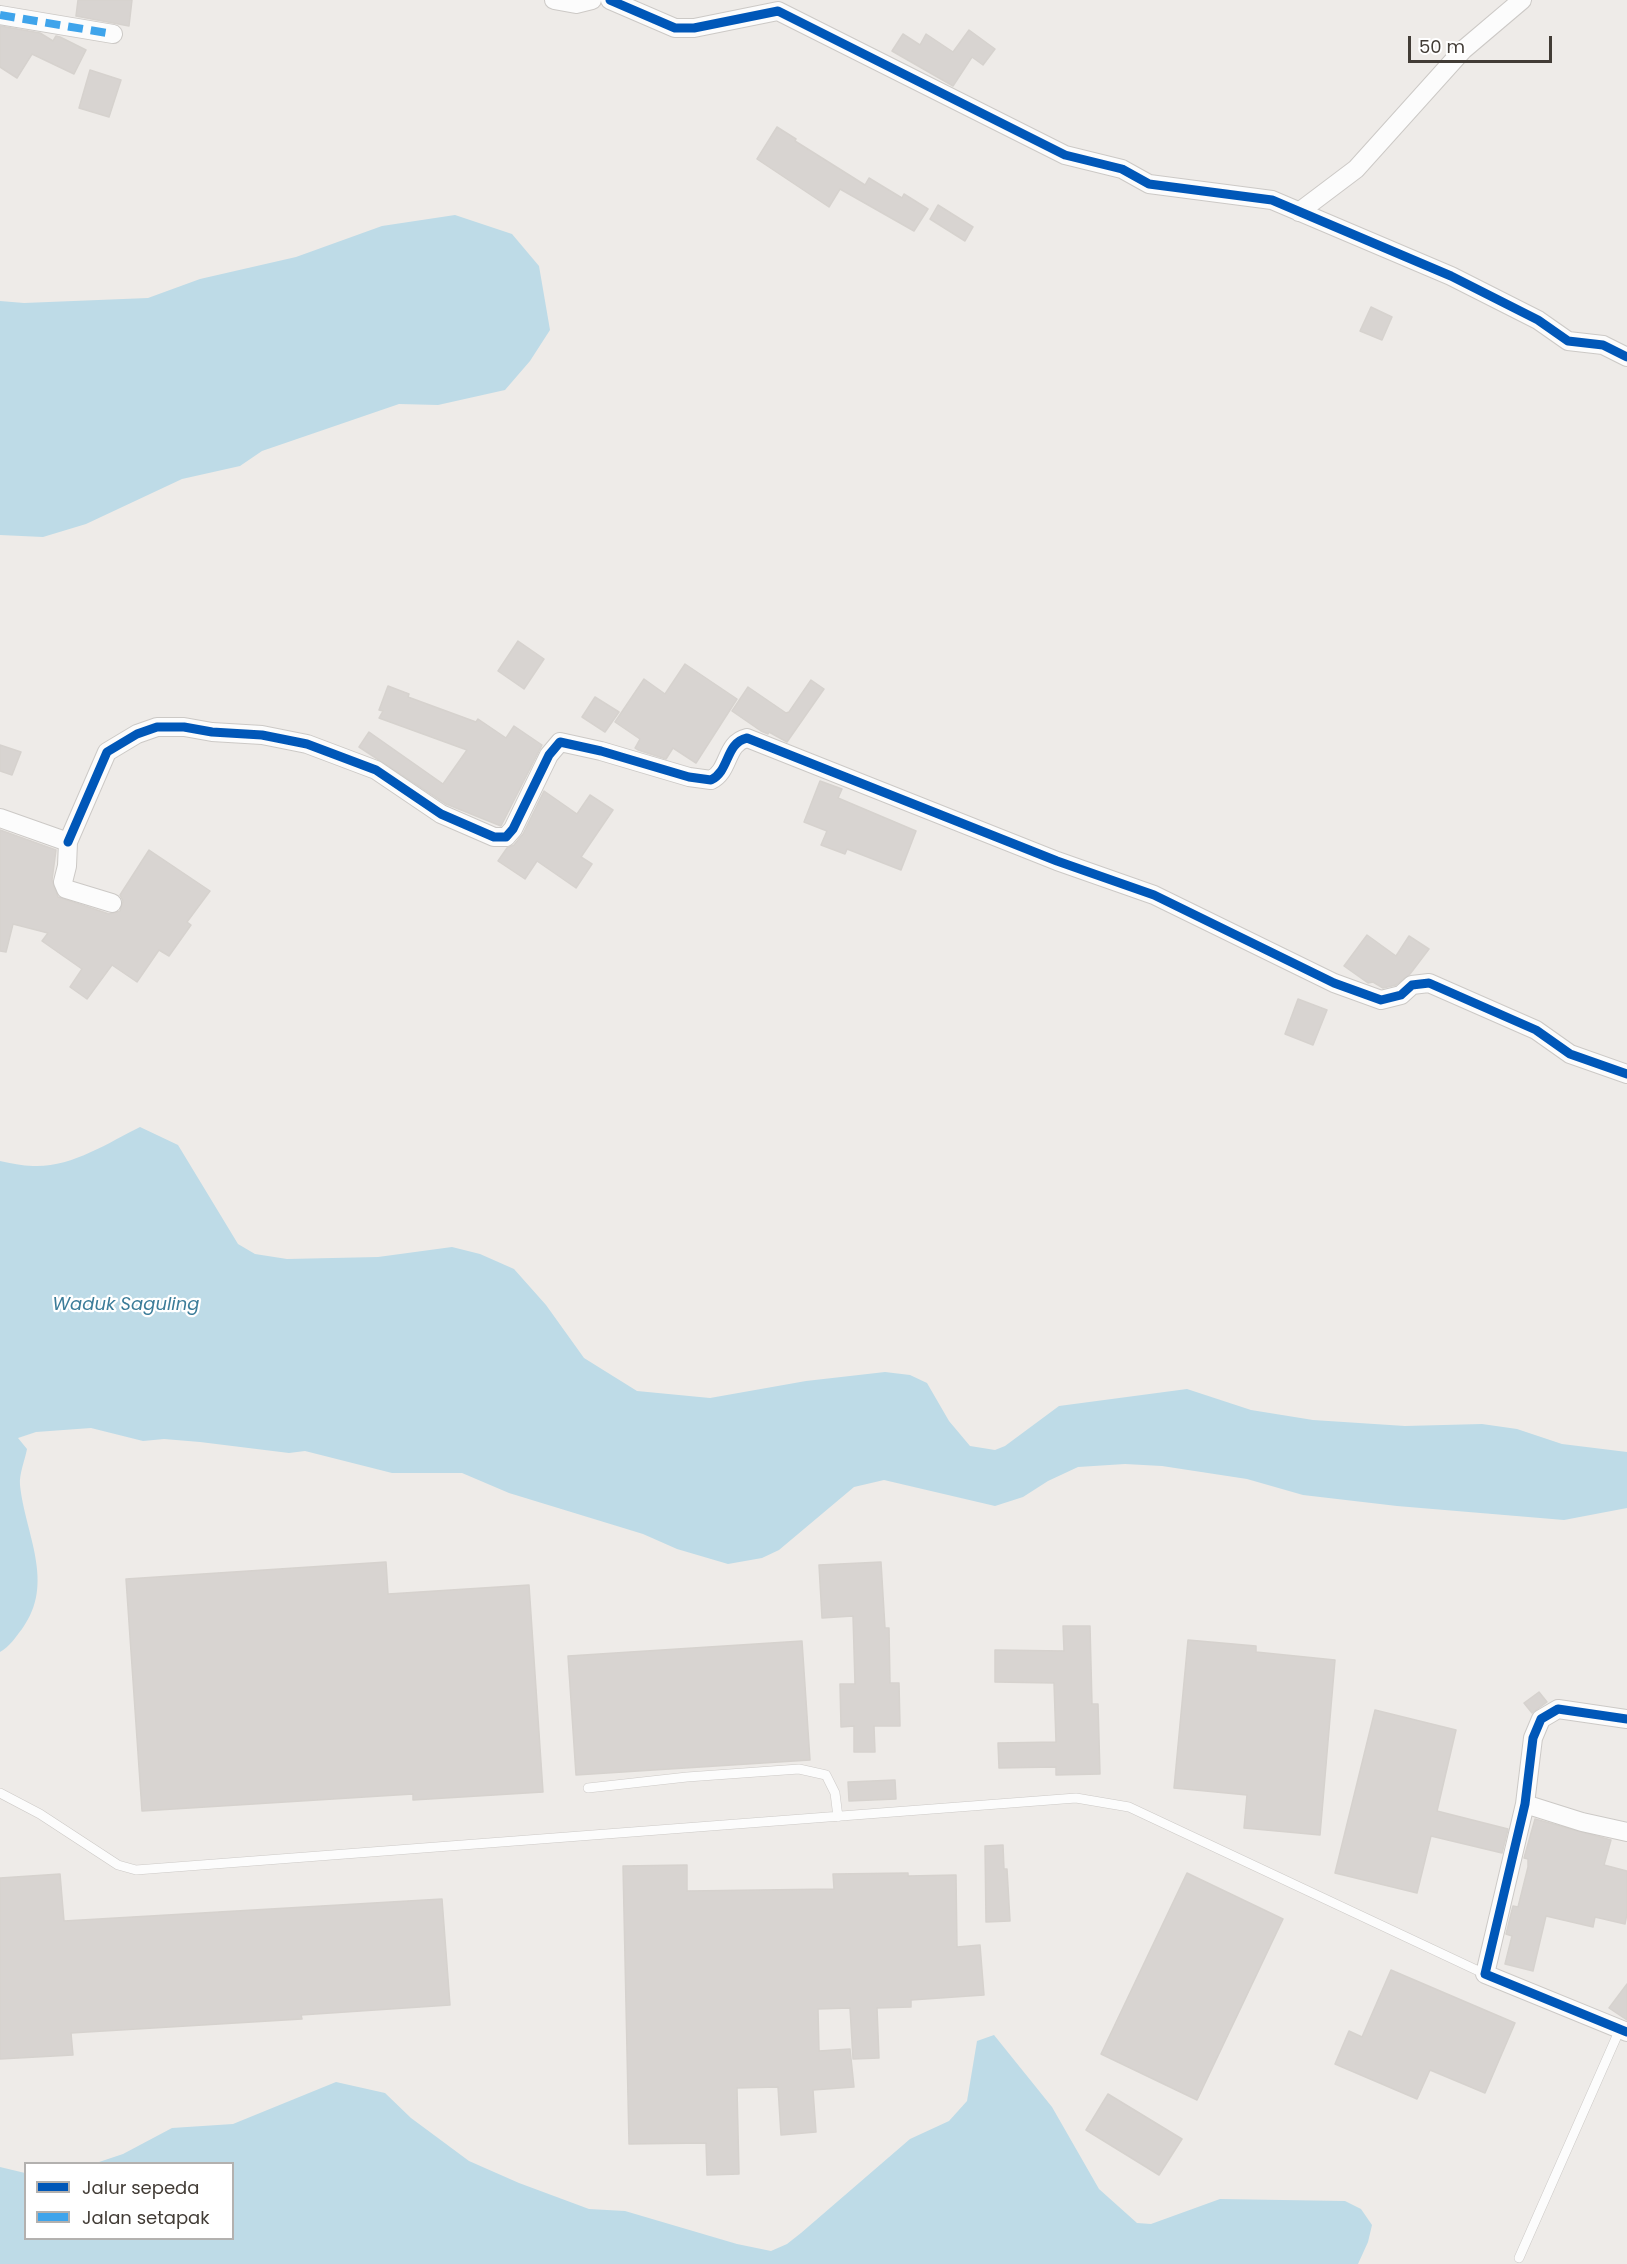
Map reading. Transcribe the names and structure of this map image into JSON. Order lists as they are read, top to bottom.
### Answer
{
  "water": ["Waduk Saguling"],
  "legend": ["Jalur sepeda", "Jalan setapak"],
  "scale_bar": "50 m"
}
